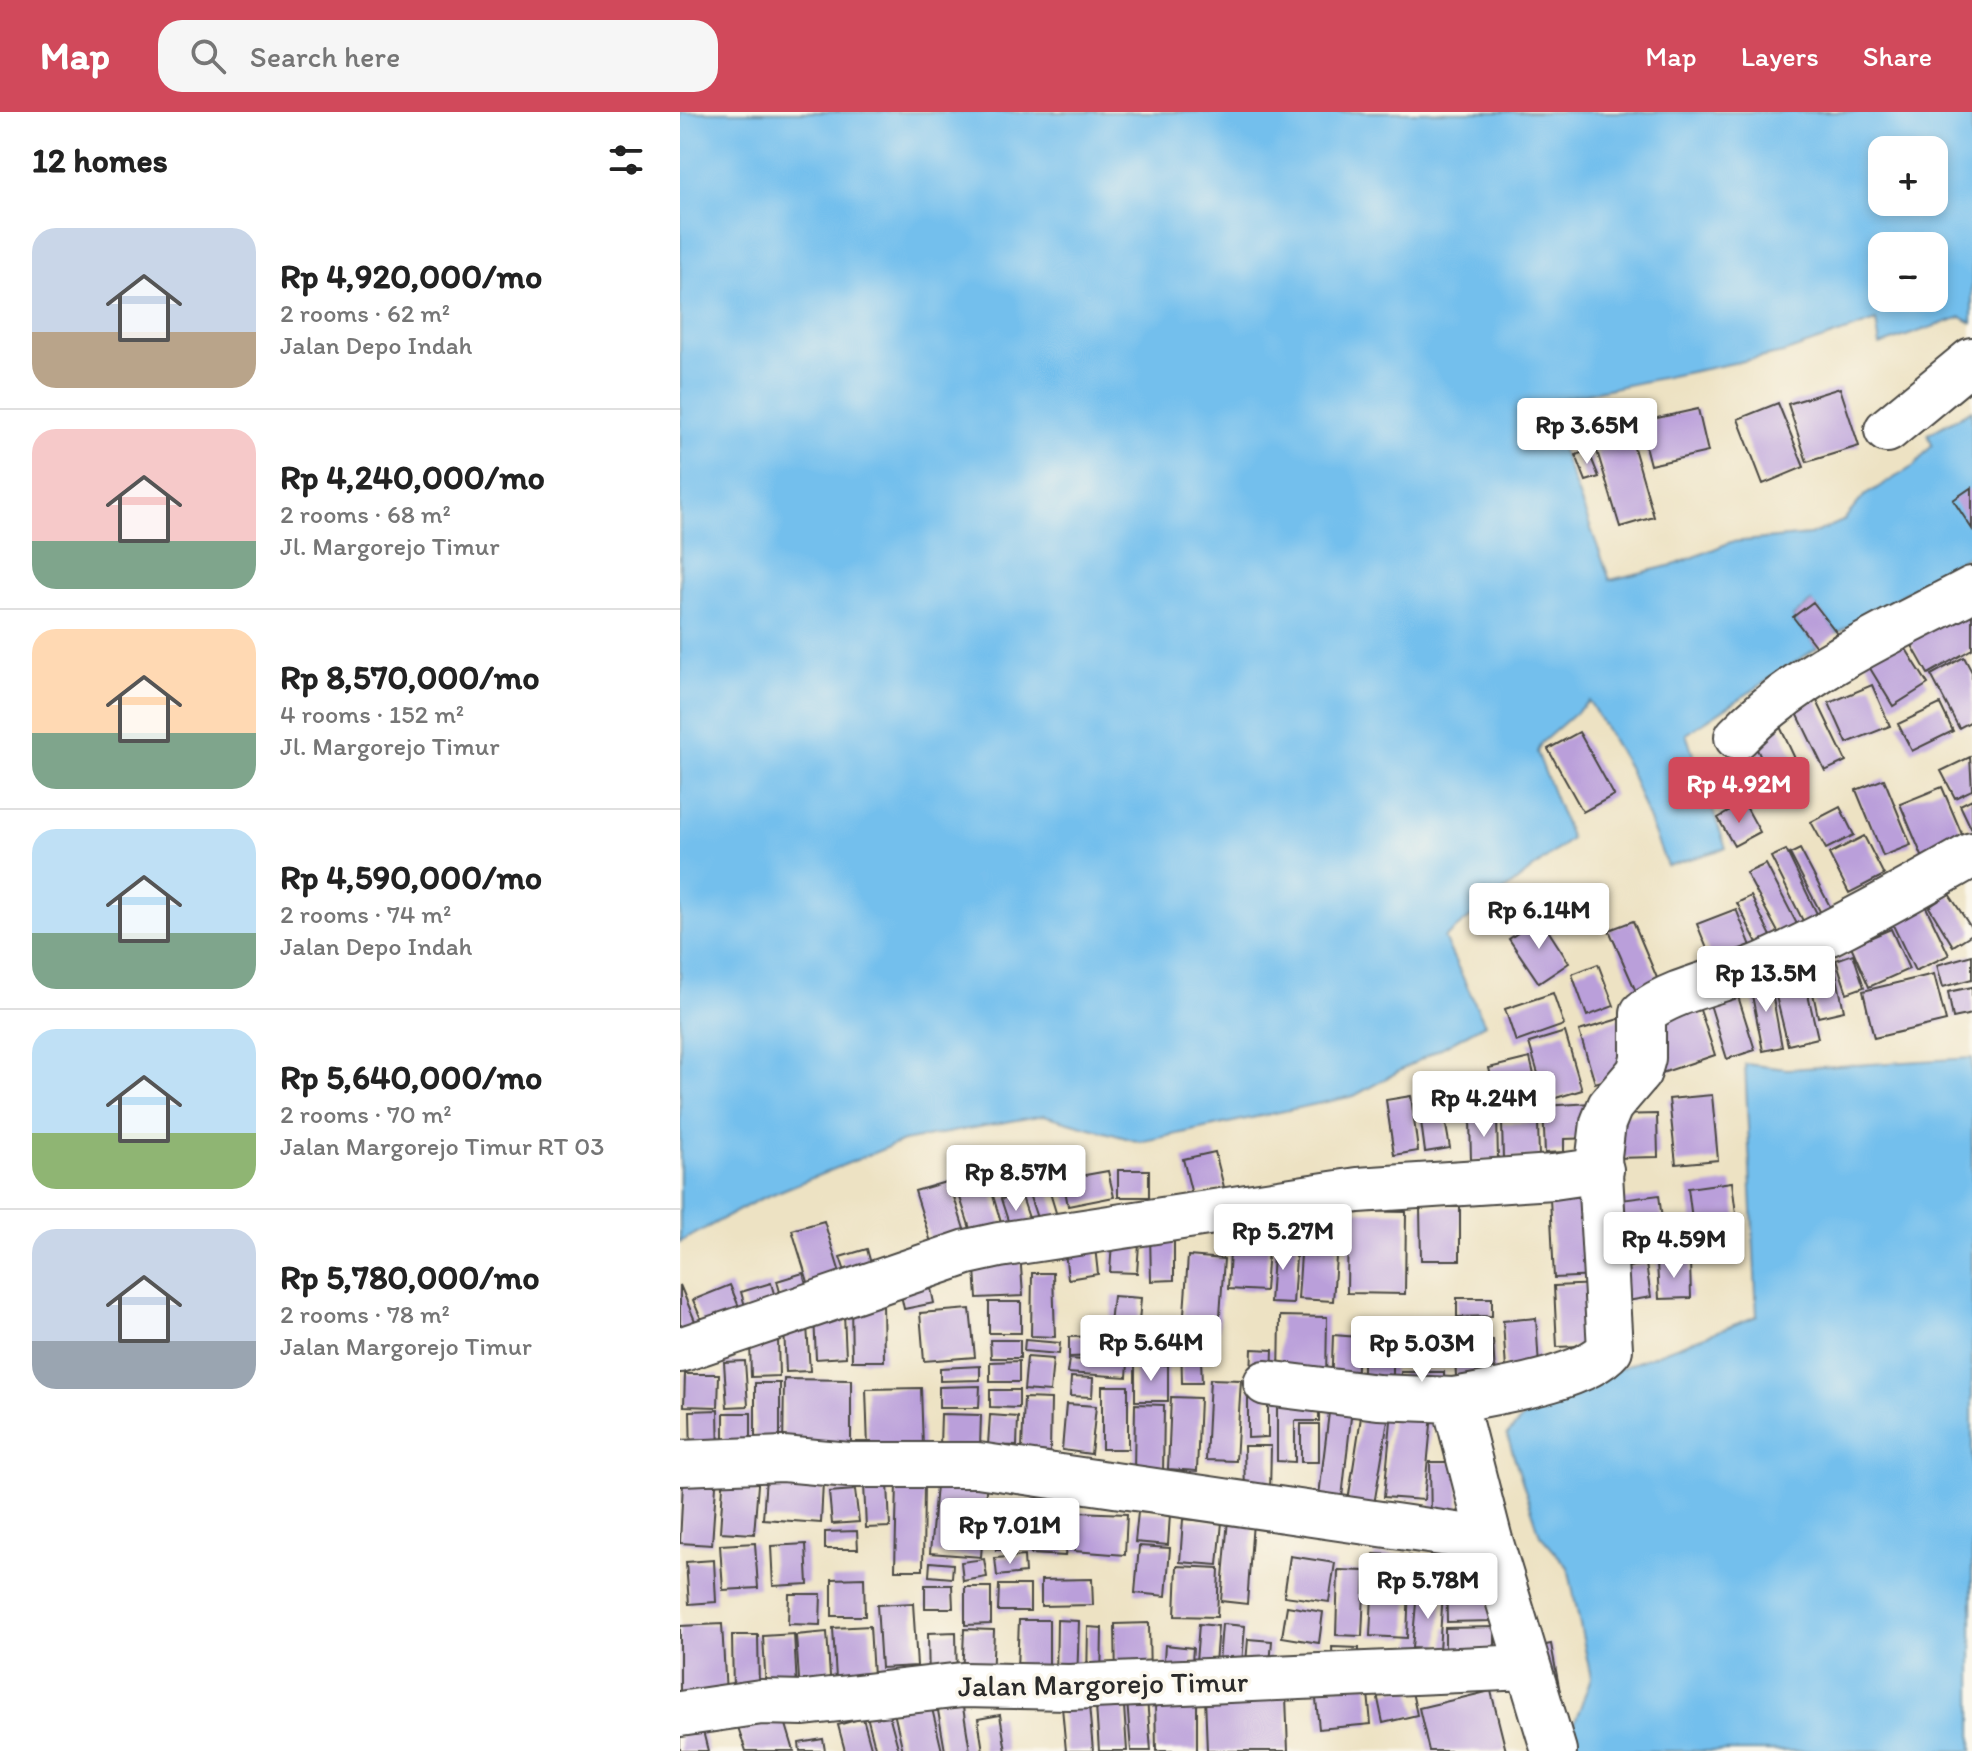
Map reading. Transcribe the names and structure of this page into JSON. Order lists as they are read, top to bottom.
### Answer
{
  "streets": {
    "street": ["Jalan Margorejo Timur"]
  },
  "page": {
    "header": "Map",
    "search": "Search here",
    "nav": ["Map", "Layers", "Share"],
    "heading": "12 homes",
    "map_buttons": ["+", "−"],
    "list": [
      {
        "name": "Rp 4,920,000/mo",
        "note": "2 rooms · 62 m² · Jalan Depo Indah"
      },
      {
        "name": "Rp 4,240,000/mo",
        "note": "2 rooms · 68 m² · Jl. Margorejo Timur"
      },
      {
        "name": "Rp 8,570,000/mo",
        "note": "4 rooms · 152 m² · Jl. Margorejo Timur"
      },
      {
        "name": "Rp 4,590,000/mo",
        "note": "2 rooms · 74 m² · Jalan Depo Indah"
      },
      {
        "name": "Rp 5,640,000/mo",
        "note": "2 rooms · 70 m² · Jalan Margorejo Timur RT 03"
      },
      {
        "name": "Rp 5,780,000/mo",
        "note": "2 rooms · 78 m² · Jalan Margorejo Timur"
      }
    ],
    "price": [
      "Rp 3.65M",
      "Rp 4.92M",
      "Rp 6.14M",
      "Rp 13.5M",
      "Rp 4.24M",
      "Rp 8.57M",
      "Rp 5.27M",
      "Rp 4.59M",
      "Rp 5.64M",
      "Rp 5.03M",
      "Rp 7.01M",
      "Rp 5.78M"
    ]
  }
}
